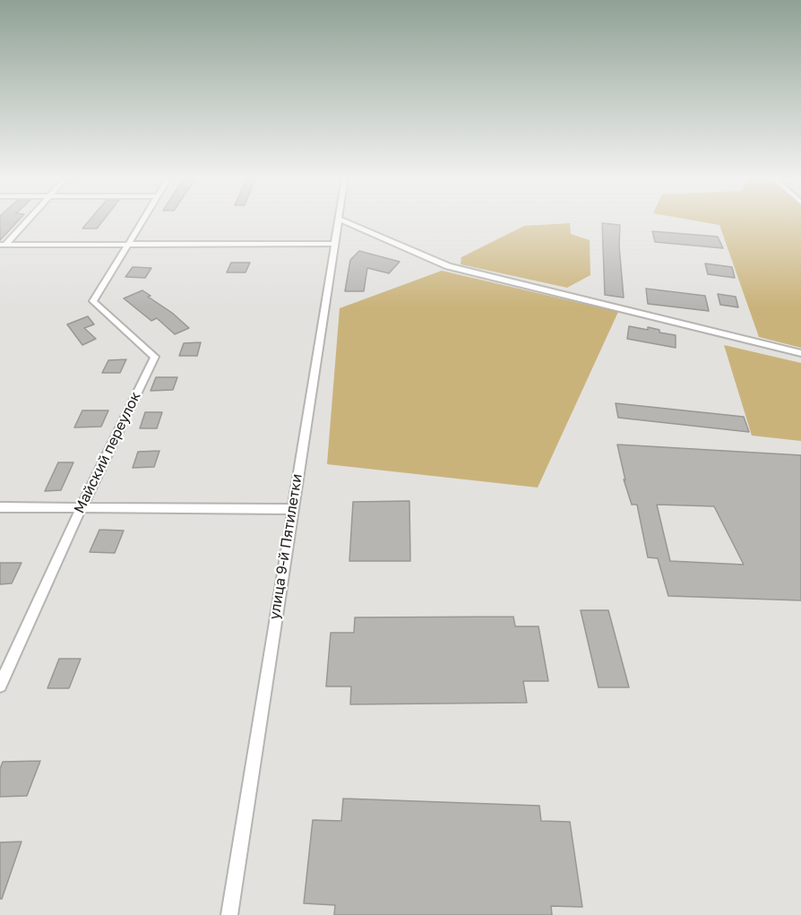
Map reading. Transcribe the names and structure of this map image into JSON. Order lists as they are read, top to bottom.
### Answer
{
  "streets": {
    "street": ["Майский переулок", "улица 9-й Пятилетки"]
  }
}
